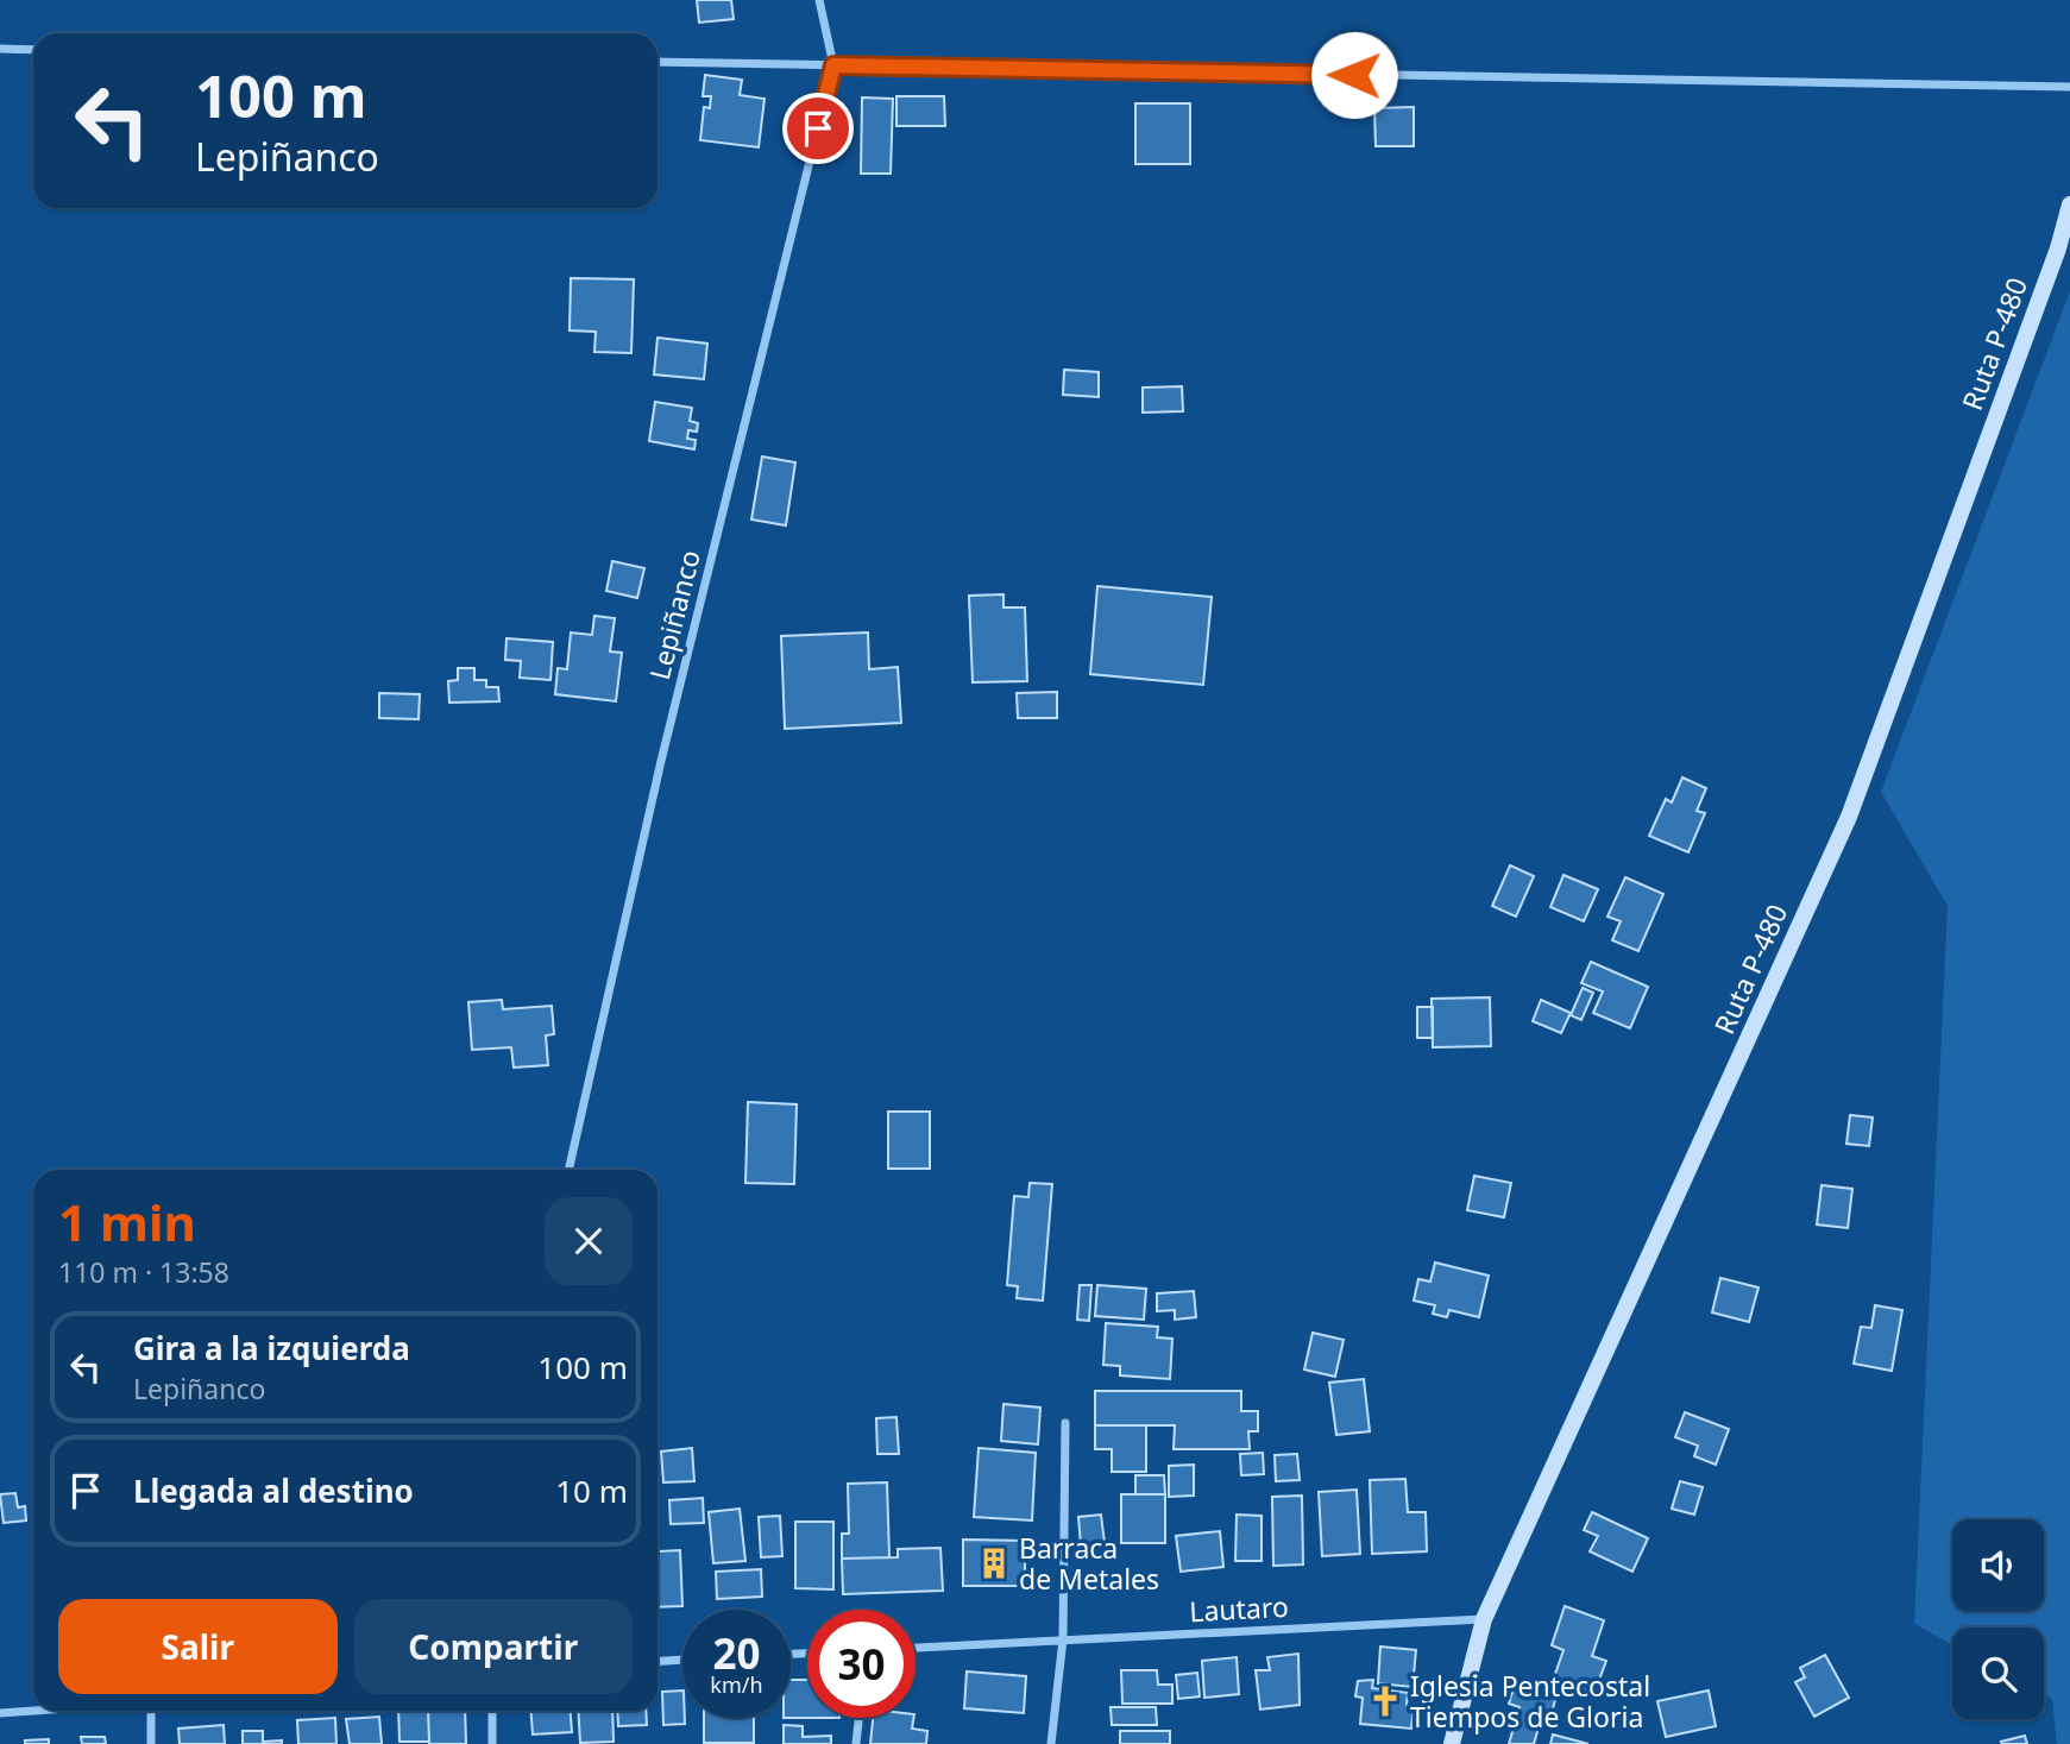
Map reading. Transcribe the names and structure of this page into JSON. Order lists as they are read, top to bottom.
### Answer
{
  "streets": {
    "street": ["Ruta P-480", "Lepiñanco", "Lautaro"]
  },
  "crossings": [
    ["Ruta P-480", "Lautaro"]
  ],
  "places": {
    "building": ["Barraca de Metales"],
    "church": ["Iglesia Pentecostal Tiempos de Gloria"]
  },
  "page": {
    "turn": ["100 m", "Lepiñanco"],
    "heading": ["1 min", "110 m · 13:58"],
    "list": [
      {
        "name": "Gira a la izquierda",
        "note": "Lepiñanco",
        "value": "100 m"
      },
      {
        "name": "Llegada al destino",
        "value": "10 m"
      }
    ],
    "buttons": ["Salir", "Compartir"],
    "speed": "20 km/h",
    "limit": "30"
  }
}
